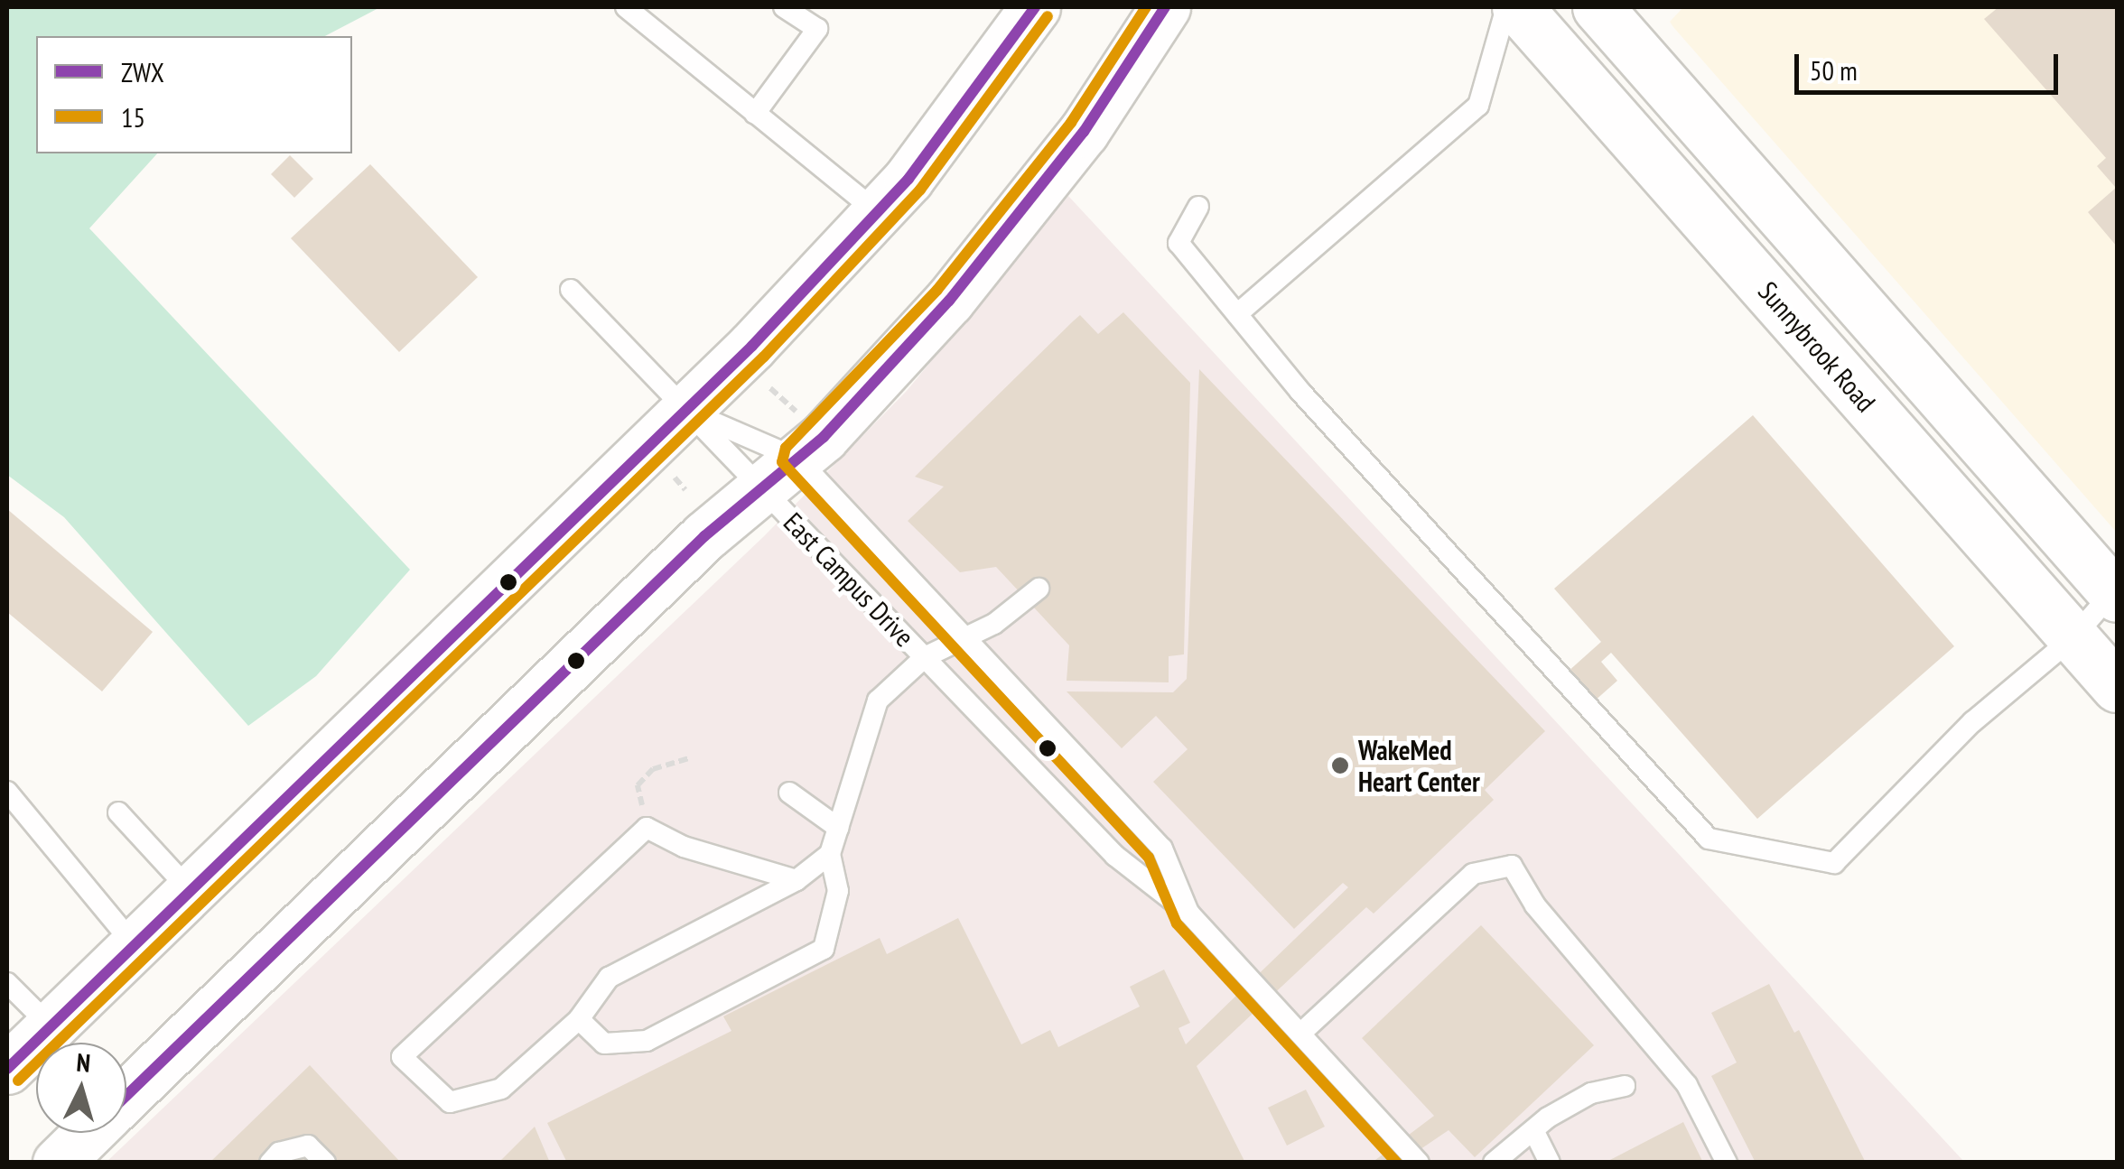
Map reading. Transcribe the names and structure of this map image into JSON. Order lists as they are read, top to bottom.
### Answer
{
  "streets": {
    "main road": ["Sunnybrook Road"],
    "lane": ["East Campus Drive"]
  },
  "places": ["WakeMed Heart Center"],
  "lines": ["transit line ZWX", "transit line 15"],
  "legend": ["ZWX", "15"],
  "scale_bar": "50 m",
  "north": "top"
}
